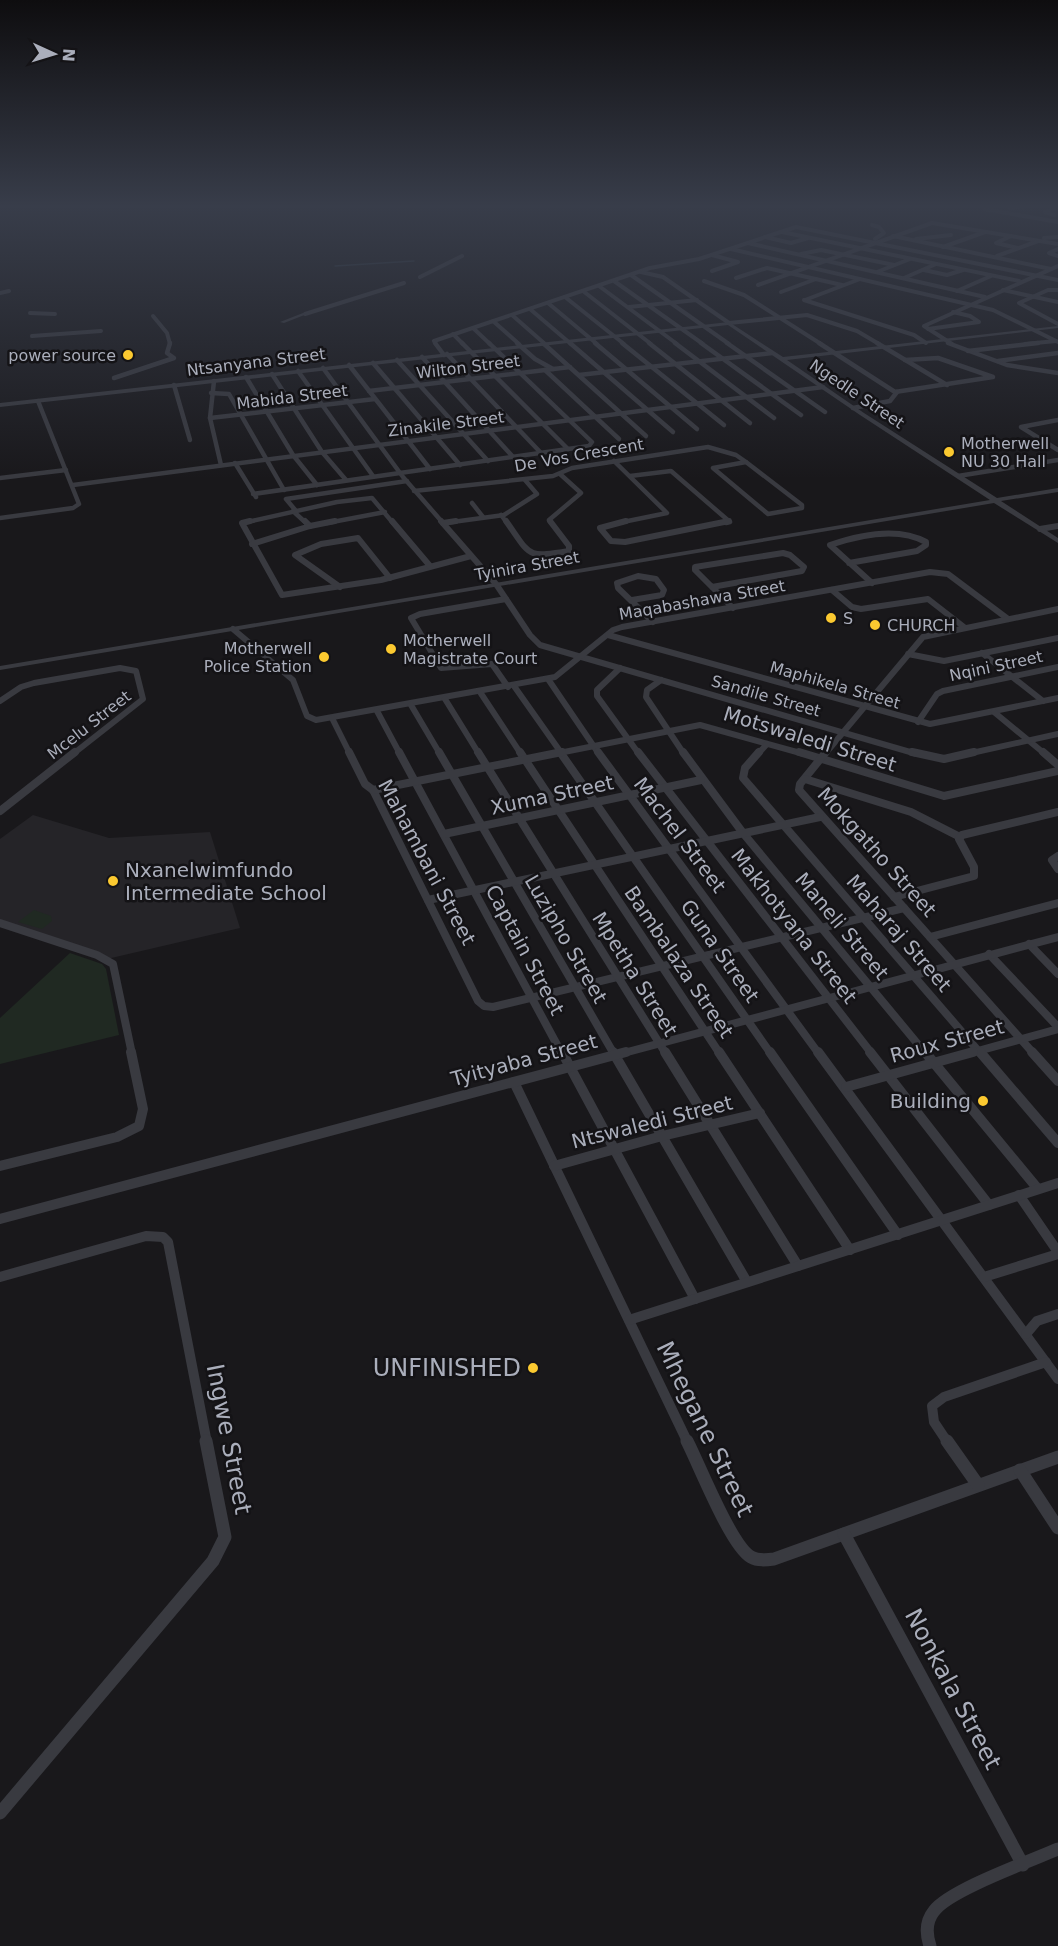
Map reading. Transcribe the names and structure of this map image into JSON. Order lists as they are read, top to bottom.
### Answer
{
  "streets": {
    "street": [
      "Ntsanyana Street",
      "Wilton Street",
      "Ngedle Street",
      "Mabida Street",
      "Zinakile Street",
      "De Vos Crescent",
      "Tyinira Street",
      "Maqabashawa Street",
      "Nqini Street",
      "Maphikela Street",
      "Sandile Street",
      "Mcelu Street",
      "Motswaledi Street",
      "Xuma Street",
      "Machel Street",
      "Mokgatho Street",
      "Mahambani Street",
      "Makhotyana Street",
      "Maneli Street",
      "Maharaj Street",
      "Luzipho Street",
      "Captain Street",
      "Guna Street",
      "Bambalaza Street",
      "Mpetha Street",
      "Roux Street",
      "Tyityaba Street",
      "Ntswaledi Street",
      "Mhegane Street",
      "Ingwe Street",
      "Nonkala Street"
    ]
  },
  "crossings": [
    ["Ntsanyana Street", "Ngedle Street"],
    ["Ntsanyana Street", "Sandile Street"],
    ["Ngedle Street", "Zinakile Street"],
    ["Ngedle Street", "Tyinira Street"],
    ["Mabida Street", "Sandile Street"],
    ["Zinakile Street", "Sandile Street"],
    ["De Vos Crescent", "Sandile Street"],
    ["Tyinira Street", "Maqabashawa Street"],
    ["Tyinira Street", "Sandile Street"],
    ["Maqabashawa Street", "Maphikela Street"],
    ["Maqabashawa Street", "Sandile Street"],
    ["Maqabashawa Street", "Machel Street"],
    ["Maqabashawa Street", "Mokgatho Street"],
    ["Maqabashawa Street", "Mahambani Street"],
    ["Maqabashawa Street", "Luzipho Street"],
    ["Maqabashawa Street", "Captain Street"],
    ["Maqabashawa Street", "Guna Street"],
    ["Maqabashawa Street", "Bambalaza Street"],
    ["Maqabashawa Street", "Mpetha Street"],
    ["Nqini Street", "Maphikela Street"],
    ["Maphikela Street", "Mokgatho Street"],
    ["Sandile Street", "Mokgatho Street"],
    ["Sandile Street", "Makhotyana Street"],
    ["Sandile Street", "Maneli Street"],
    ["Sandile Street", "Guna Street"],
    ["Motswaledi Street", "Machel Street"],
    ["Motswaledi Street", "Mokgatho Street"],
    ["Motswaledi Street", "Mahambani Street"],
    ["Motswaledi Street", "Makhotyana Street"],
    ["Motswaledi Street", "Maneli Street"],
    ["Motswaledi Street", "Maharaj Street"],
    ["Motswaledi Street", "Luzipho Street"],
    ["Motswaledi Street", "Captain Street"],
    ["Motswaledi Street", "Guna Street"],
    ["Motswaledi Street", "Bambalaza Street"],
    ["Motswaledi Street", "Mpetha Street"],
    ["Xuma Street", "Machel Street"],
    ["Xuma Street", "Makhotyana Street"],
    ["Xuma Street", "Maneli Street"],
    ["Xuma Street", "Luzipho Street"],
    ["Xuma Street", "Captain Street"],
    ["Xuma Street", "Guna Street"],
    ["Xuma Street", "Bambalaza Street"],
    ["Xuma Street", "Mpetha Street"],
    ["Machel Street", "Tyityaba Street"],
    ["Mokgatho Street", "Roux Street"],
    ["Mokgatho Street", "Tyityaba Street"],
    ["Mahambani Street", "Captain Street"],
    ["Makhotyana Street", "Roux Street"],
    ["Makhotyana Street", "Tyityaba Street"],
    ["Maneli Street", "Roux Street"],
    ["Maneli Street", "Tyityaba Street"],
    ["Maharaj Street", "Roux Street"],
    ["Maharaj Street", "Tyityaba Street"],
    ["Luzipho Street", "Tyityaba Street"],
    ["Luzipho Street", "Ntswaledi Street"],
    ["Captain Street", "Tyityaba Street"],
    ["Captain Street", "Ntswaledi Street"],
    ["Guna Street", "Tyityaba Street"],
    ["Bambalaza Street", "Tyityaba Street"],
    ["Bambalaza Street", "Ntswaledi Street"],
    ["Mpetha Street", "Tyityaba Street"],
    ["Mpetha Street", "Ntswaledi Street"],
    ["Mhegane Street", "Nonkala Street"]
  ],
  "places": [
    "power source",
    "Motherwell NU 30 Hall",
    "S",
    "CHURCH",
    "Motherwell Magistrate Court",
    "Motherwell Police Station",
    "Nxanelwimfundo Intermediate School",
    "Building",
    "UNFINISHED"
  ],
  "north": "right"
}
